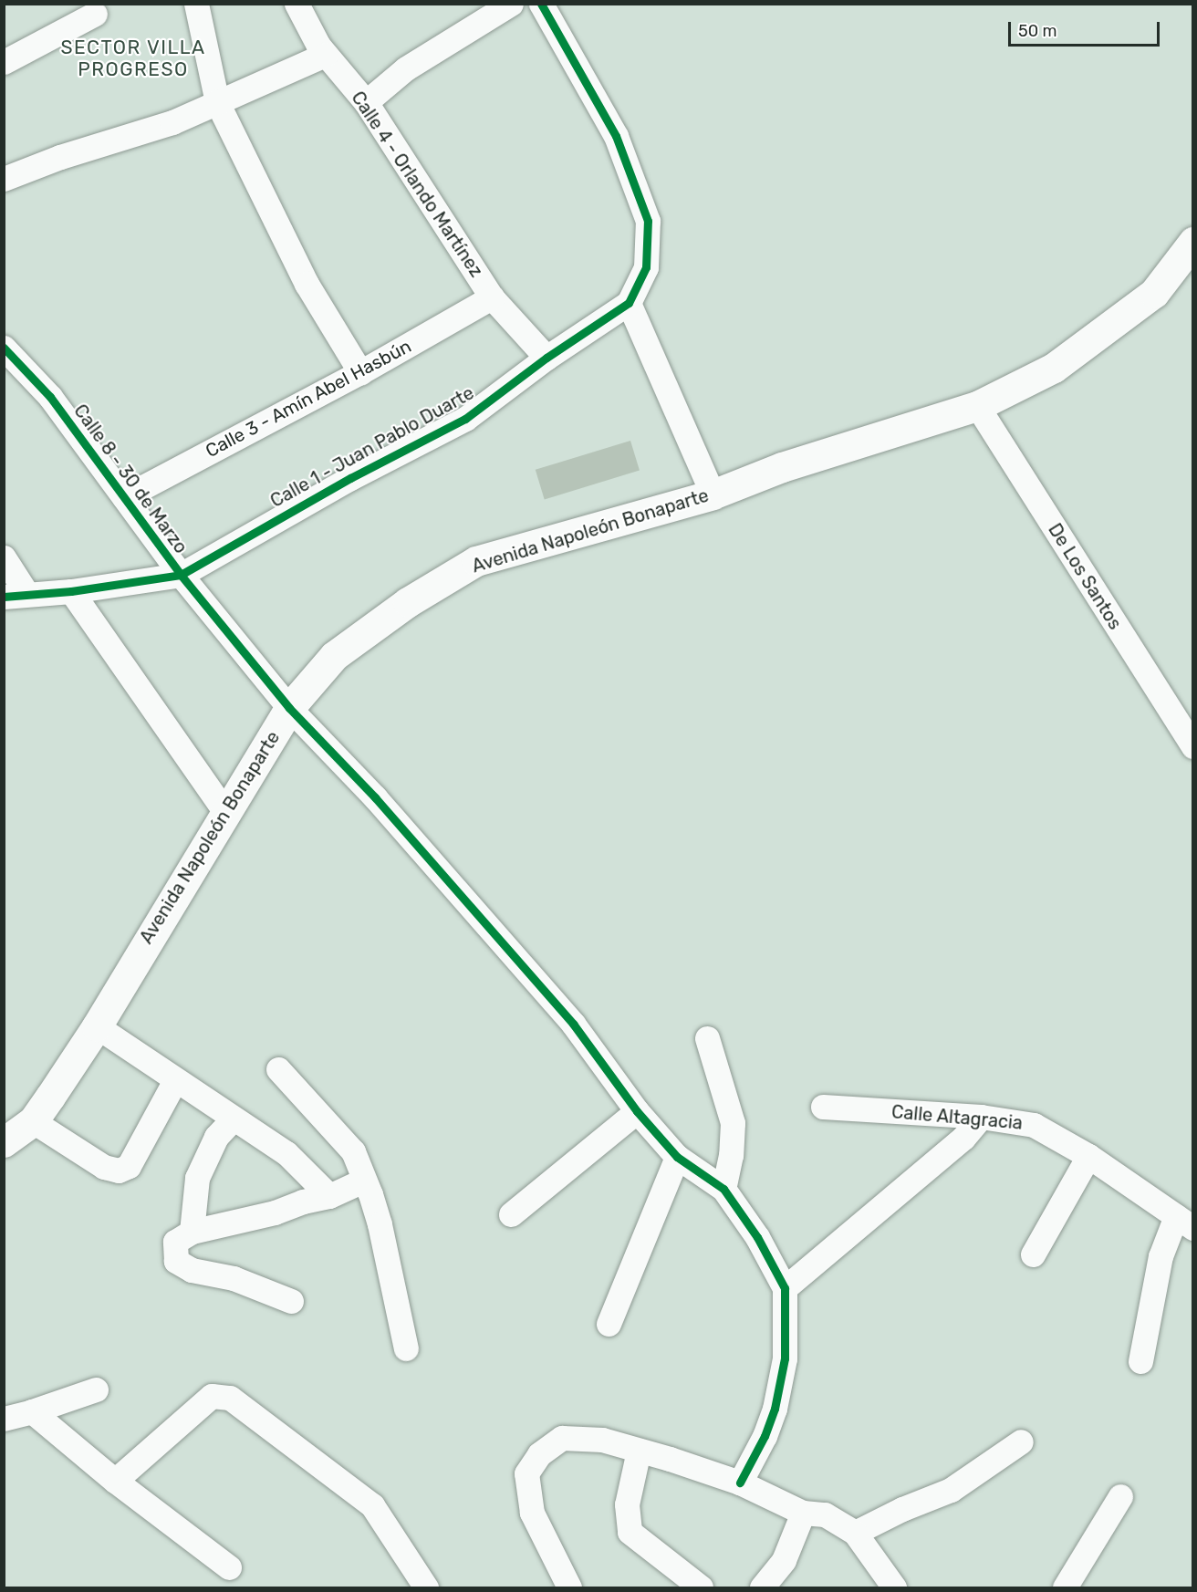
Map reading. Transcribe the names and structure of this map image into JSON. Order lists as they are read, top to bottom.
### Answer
{
  "streets": {
    "main road": ["Avenida Napoleón Bonaparte"],
    "street": [
      "Calle 4 - Orlando Martínez",
      "Calle 3 - Amín Abel Hasbún",
      "Calle 1 - Juan Pablo Duarte",
      "Calle 8 - 30 de Marzo",
      "De Los Santos",
      "Calle Altagracia"
    ]
  },
  "crossings": [
    ["Calle 4 - Orlando Martínez", "Calle 3 - Amín Abel Hasbún"],
    ["Calle 4 - Orlando Martínez", "Calle 1 - Juan Pablo Duarte"],
    ["Calle 3 - Amín Abel Hasbún", "Calle 8 - 30 de Marzo"],
    ["Calle 1 - Juan Pablo Duarte", "Calle 8 - 30 de Marzo"],
    ["Calle 8 - 30 de Marzo", "Avenida Napoleón Bonaparte"],
    ["Avenida Napoleón Bonaparte", "De Los Santos"]
  ],
  "districts": ["SECTOR VILLA PROGRESO"],
  "scale_bar": "50 m"
}
